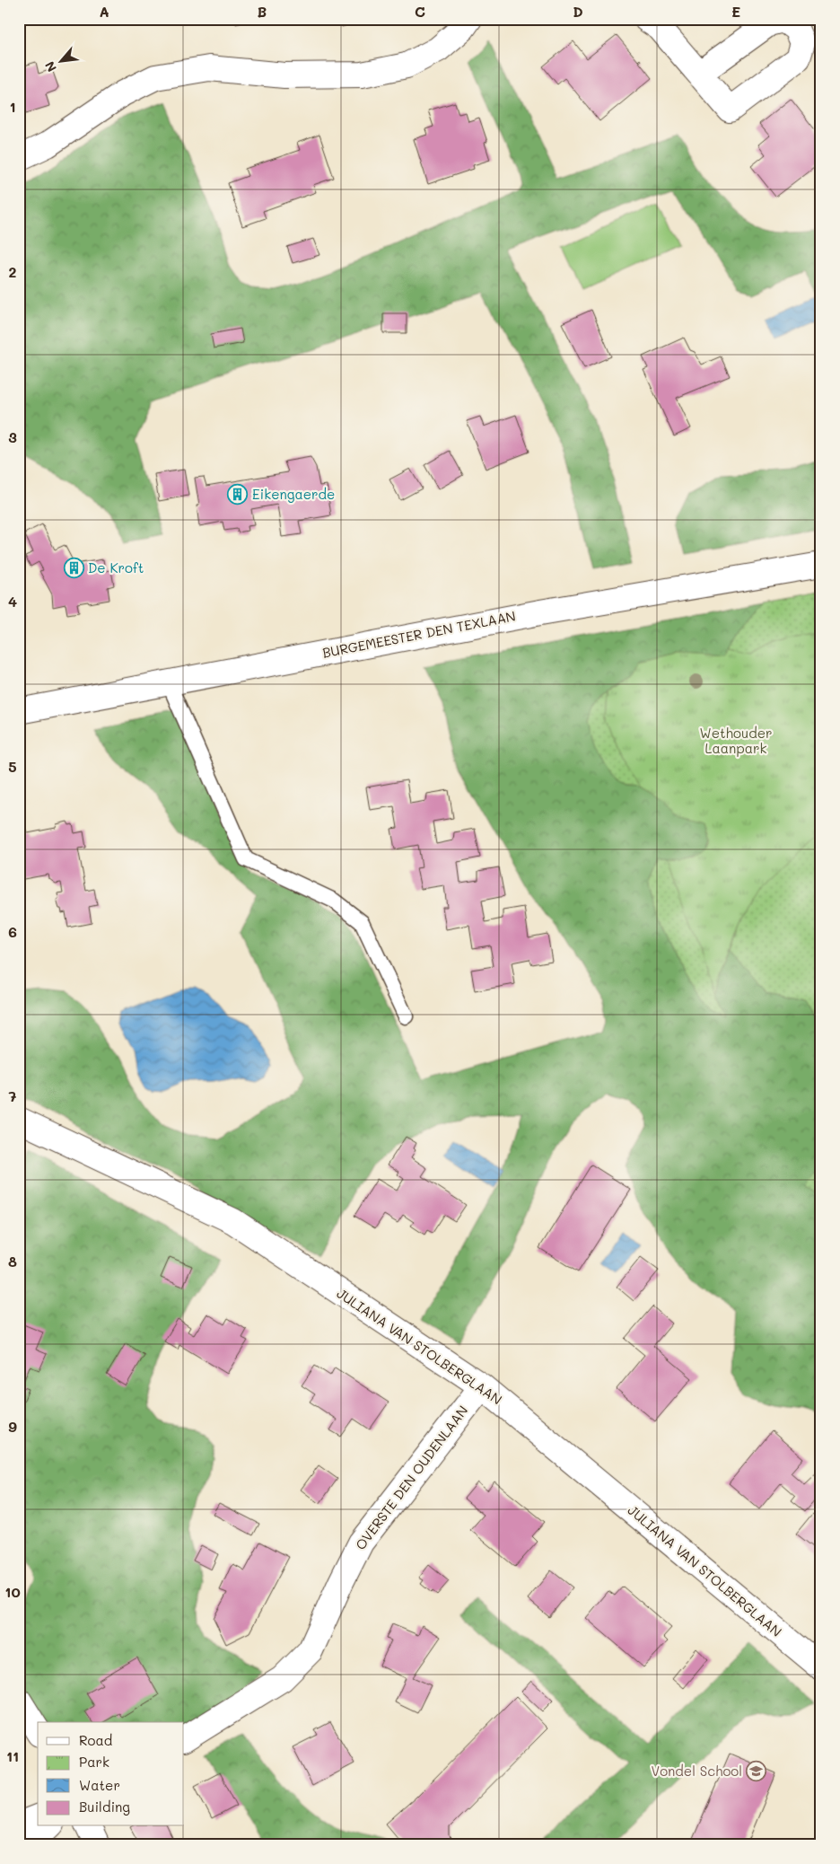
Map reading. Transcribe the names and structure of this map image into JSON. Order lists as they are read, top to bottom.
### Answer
{
  "streets": {
    "street": ["BURGEMEESTER DEN TEXLAAN", "JULIANA VAN STOLBERGLAAN", "OVERSTE DEN OUDENLAAN"]
  },
  "crossings": [
    ["JULIANA VAN STOLBERGLAAN", "OVERSTE DEN OUDENLAAN"]
  ],
  "parks": ["Wethouder Laanpark"],
  "places": {
    "building": ["Eikengaerde", "De Kroft"],
    "school or university": ["Vondel School"]
  },
  "legend": [
    "Road",
    "Park",
    "Water",
    "Building"
  ],
  "north": "bottom left",
  "grid": {
    "columns": [
      "A",
      "B",
      "C",
      "D",
      "E"
    ],
    "rows": [
      "1",
      "2",
      "3",
      "4",
      "5",
      "6",
      "7",
      "8",
      "9",
      "10",
      "11"
    ]
  }
}
